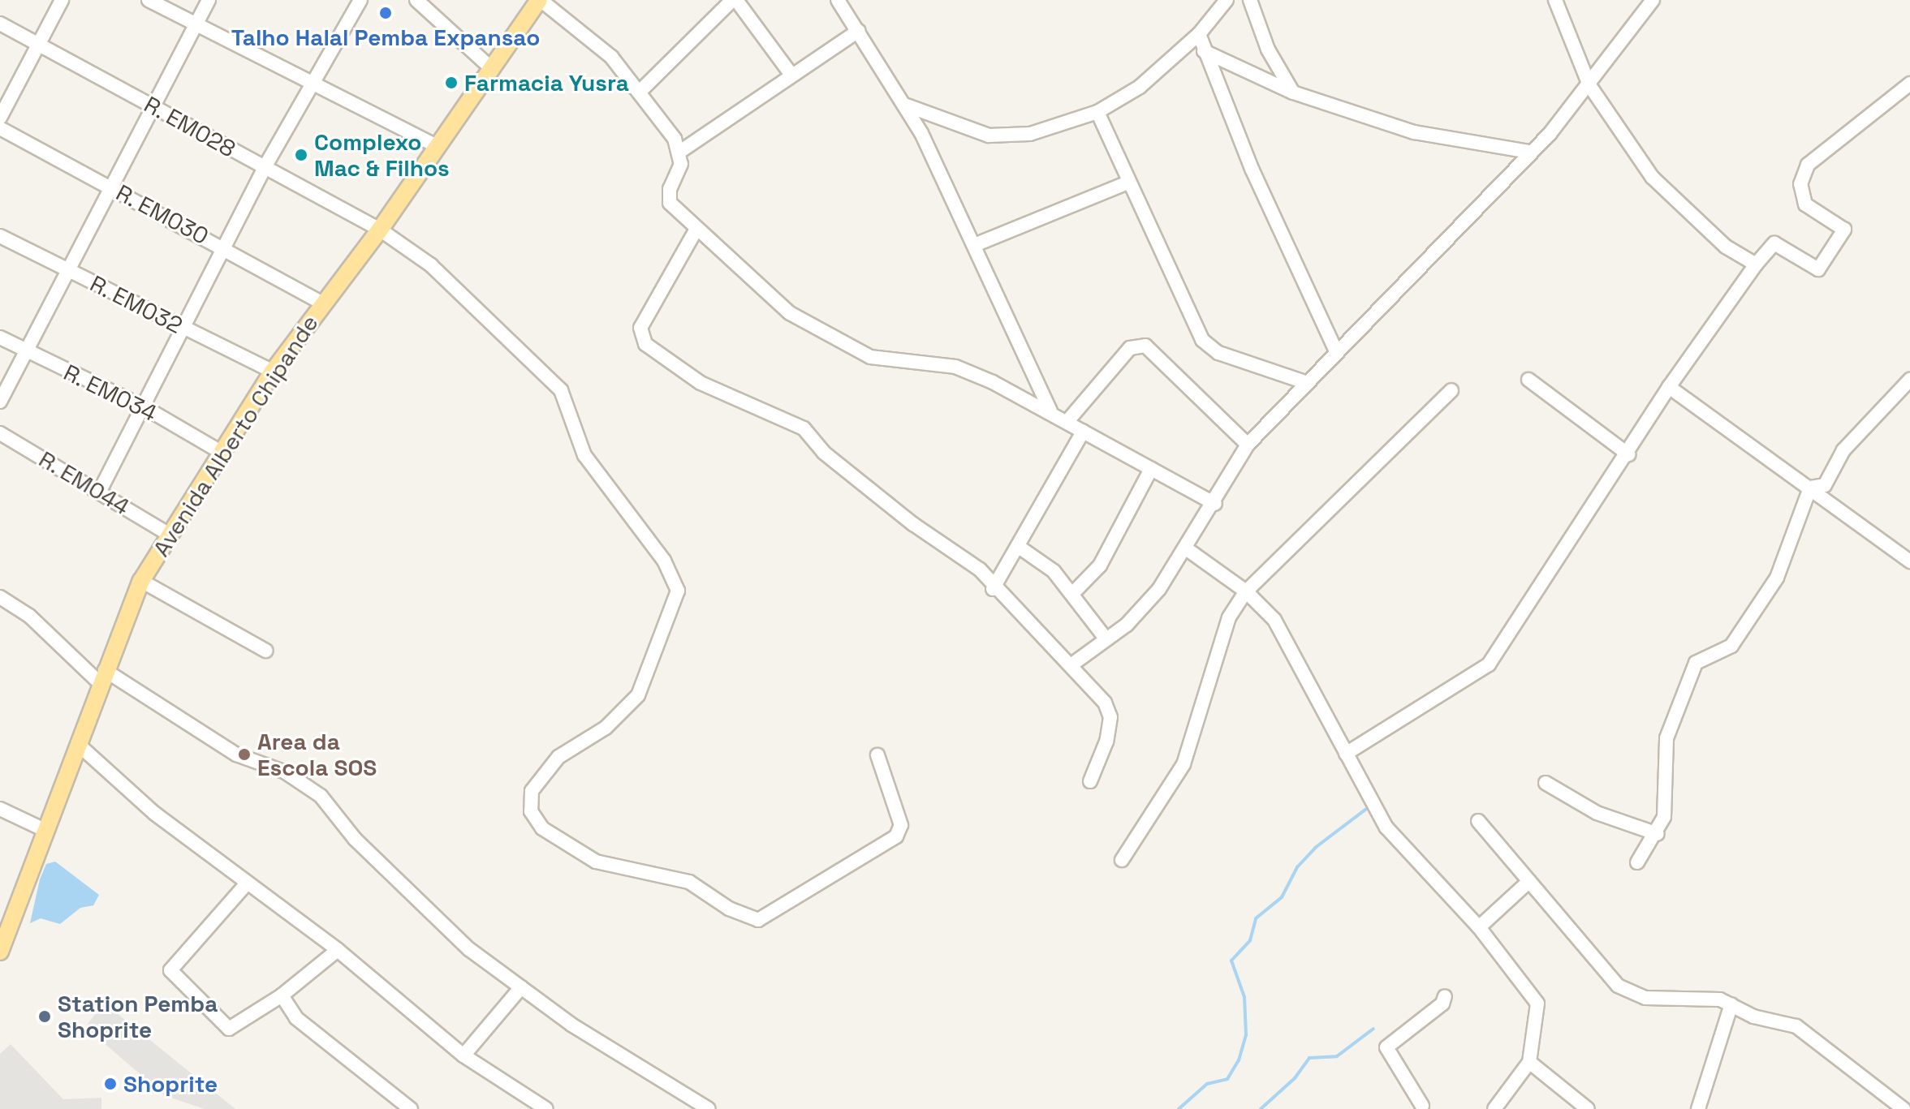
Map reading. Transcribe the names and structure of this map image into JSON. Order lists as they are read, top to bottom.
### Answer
{
  "streets": {
    "main road": ["Avenida Alberto Chipande"],
    "street": [
      "R. EM028",
      "R. EM030",
      "R. EM032",
      "R. EM034",
      "R. EM044"
    ]
  },
  "crossings": [
    ["R. EM028", "Avenida Alberto Chipande"],
    ["R. EM030", "Avenida Alberto Chipande"],
    ["R. EM032", "Avenida Alberto Chipande"],
    ["R. EM034", "Avenida Alberto Chipande"],
    ["Avenida Alberto Chipande", "R. EM044"]
  ],
  "places": [
    "Talho Halal Pemba Expansao",
    "Farmacia Yusra",
    "Complexo Mac & Filhos",
    "Area da Escola SOS",
    "Station Pemba Shoprite",
    "Shoprite"
  ]
}
